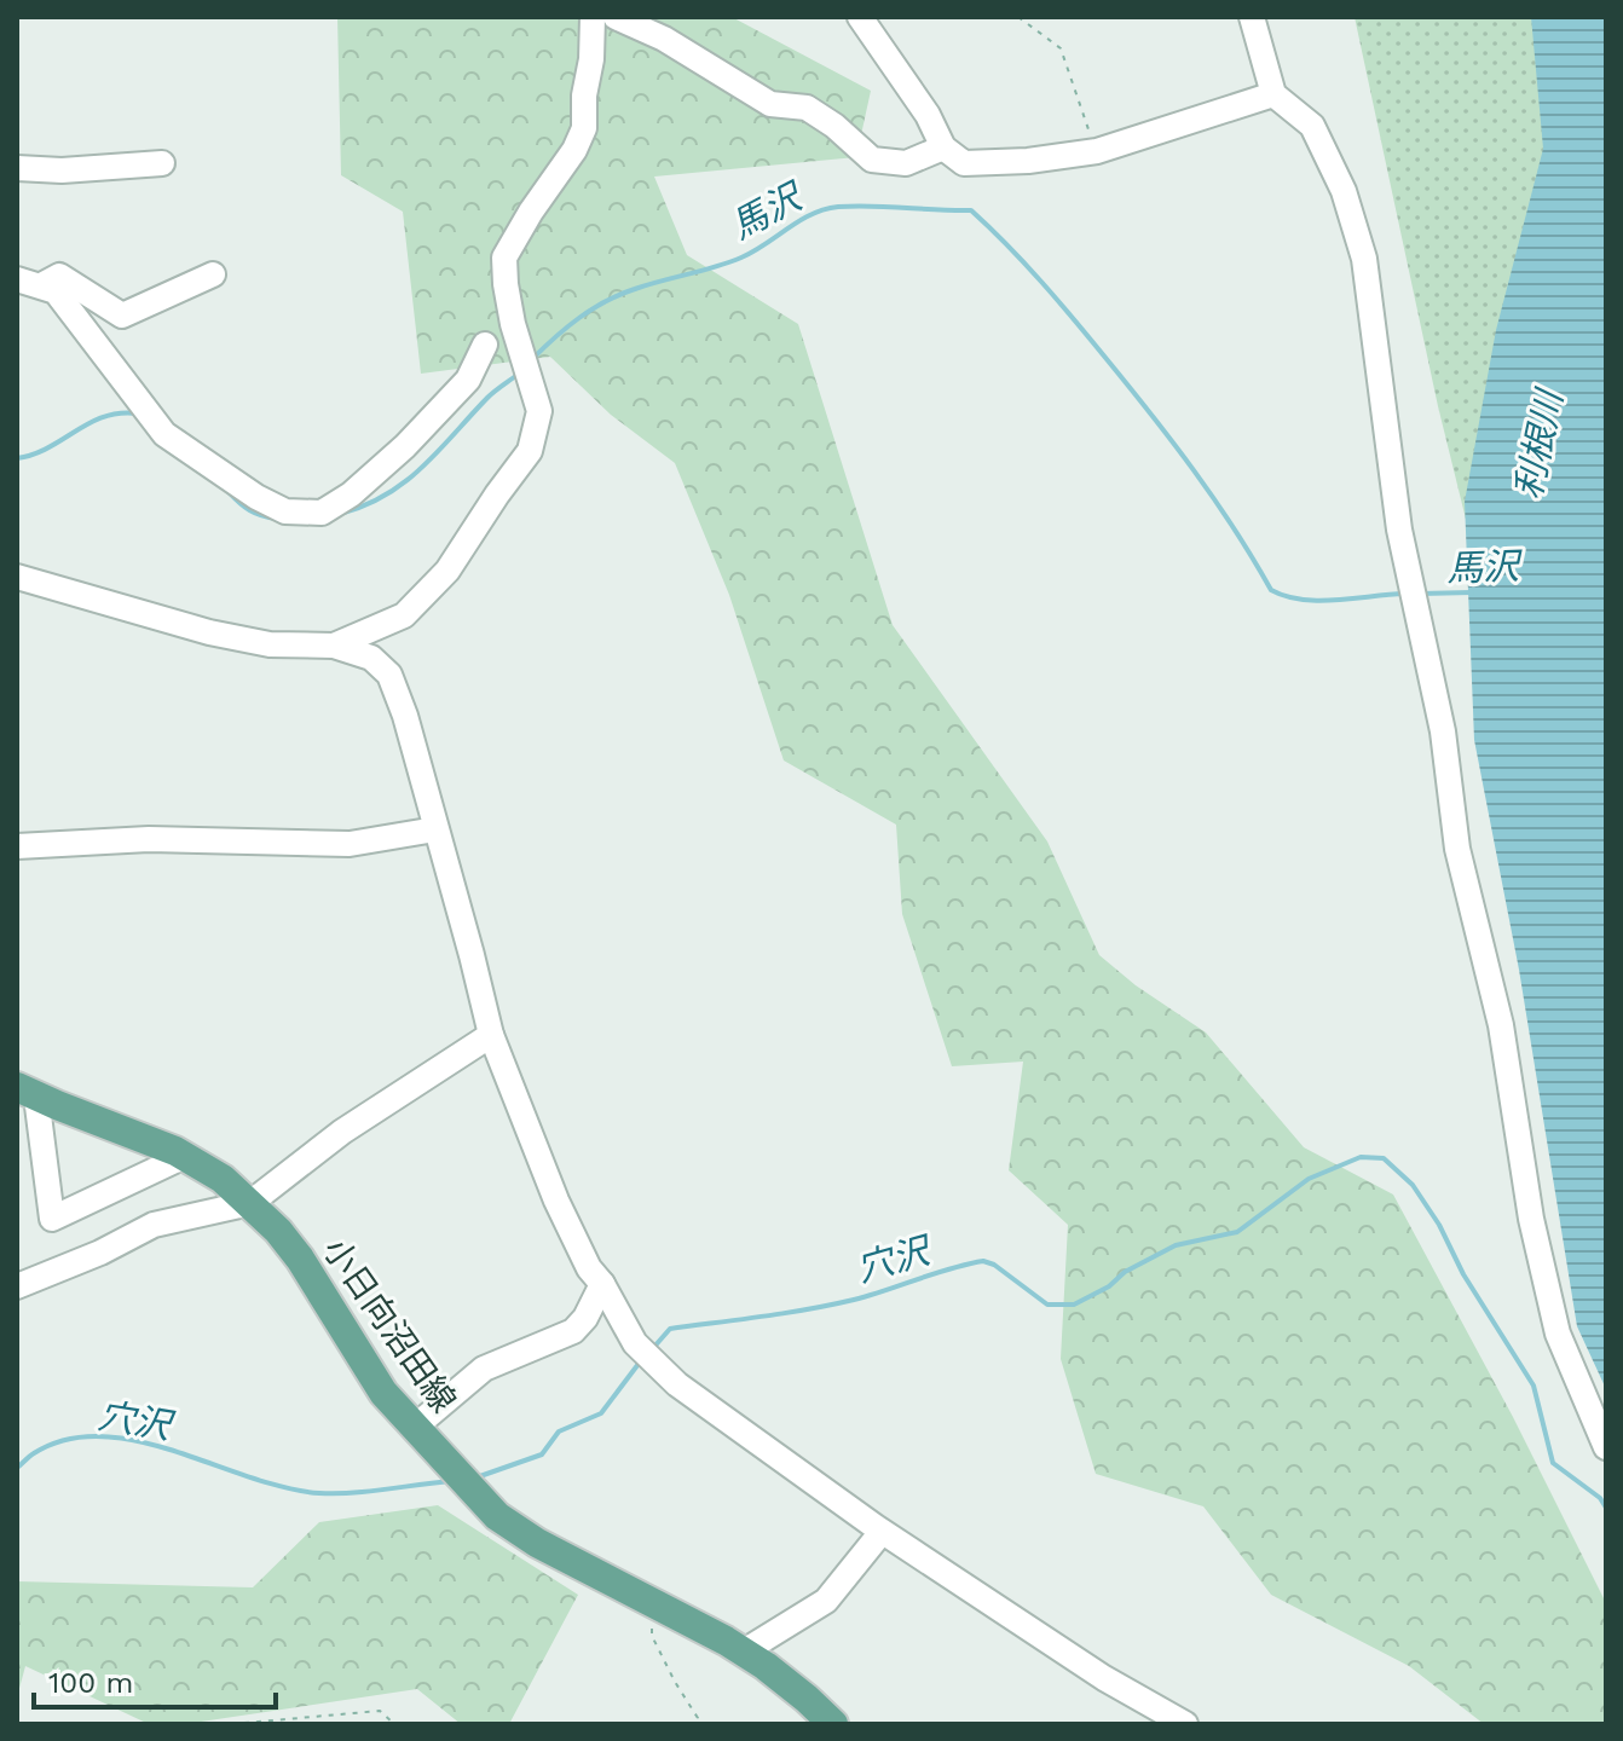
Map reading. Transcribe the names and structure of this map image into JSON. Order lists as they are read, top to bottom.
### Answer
{
  "streets": {
    "main road": ["小日向沼田線"]
  },
  "water": ["馬沢", "利根川", "穴沢"],
  "scale_bar": "100 m"
}
